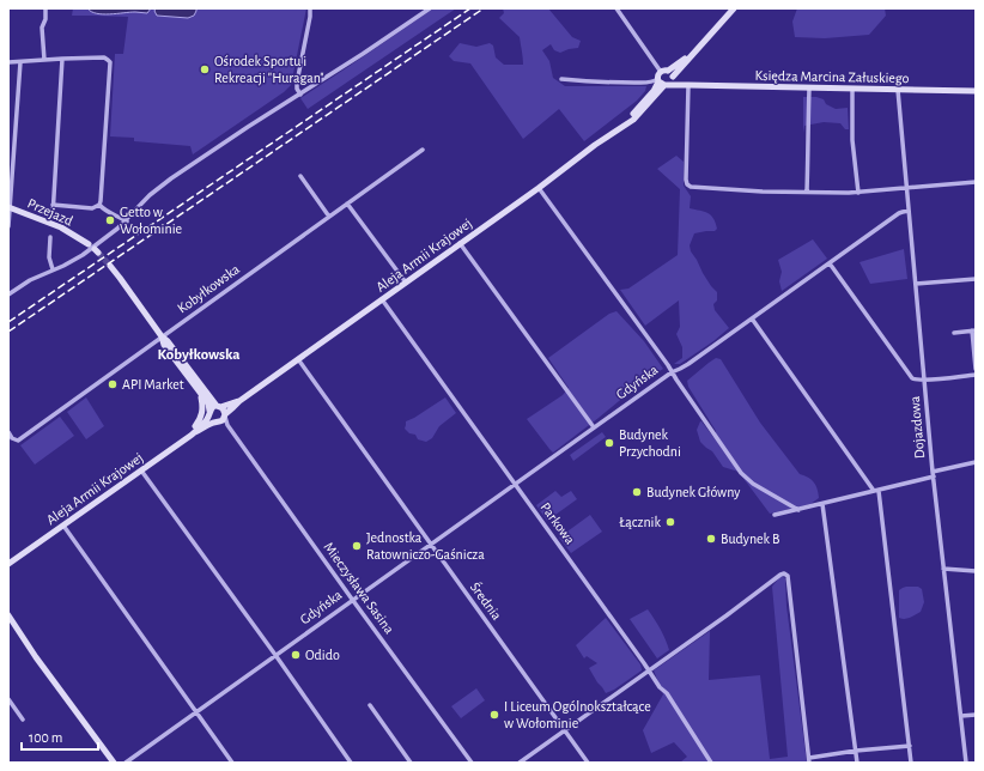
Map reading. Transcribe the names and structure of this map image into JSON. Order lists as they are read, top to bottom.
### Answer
{
  "streets": {
    "street": [
      "Księdza Marcina Załuskiego",
      "Przejazd",
      "Aleja Armii Krajowej",
      "Kobyłkowska",
      "Gdyńska",
      "Dojazdowa",
      "Parkowa",
      "Mieczysława Sasina",
      "Średnia"
    ]
  },
  "crossings": [
    ["Księdza Marcina Załuskiego", "Aleja Armii Krajowej"],
    ["Księdza Marcina Załuskiego", "Dojazdowa"],
    ["Aleja Armii Krajowej", "Parkowa"],
    ["Aleja Armii Krajowej", "Mieczysława Sasina"],
    ["Aleja Armii Krajowej", "Średnia"],
    ["Gdyńska", "Dojazdowa"],
    ["Gdyńska", "Parkowa"],
    ["Gdyńska", "Mieczysława Sasina"],
    ["Gdyńska", "Średnia"]
  ],
  "districts": ["Kobyłkowska"],
  "places": [
    "Ośrodek Sportu i Rekreacji \"Huragan\"",
    "Getto w Wołominie",
    "API Market",
    "Budynek Przychodni",
    "Budynek Główny",
    "Łącznik",
    "Budynek B",
    "Jednostka Ratowniczo-Gaśnicza",
    "Odido",
    "I Liceum Ogólnokształcące w Wołominie"
  ],
  "scale_bar": "100 m"
}
